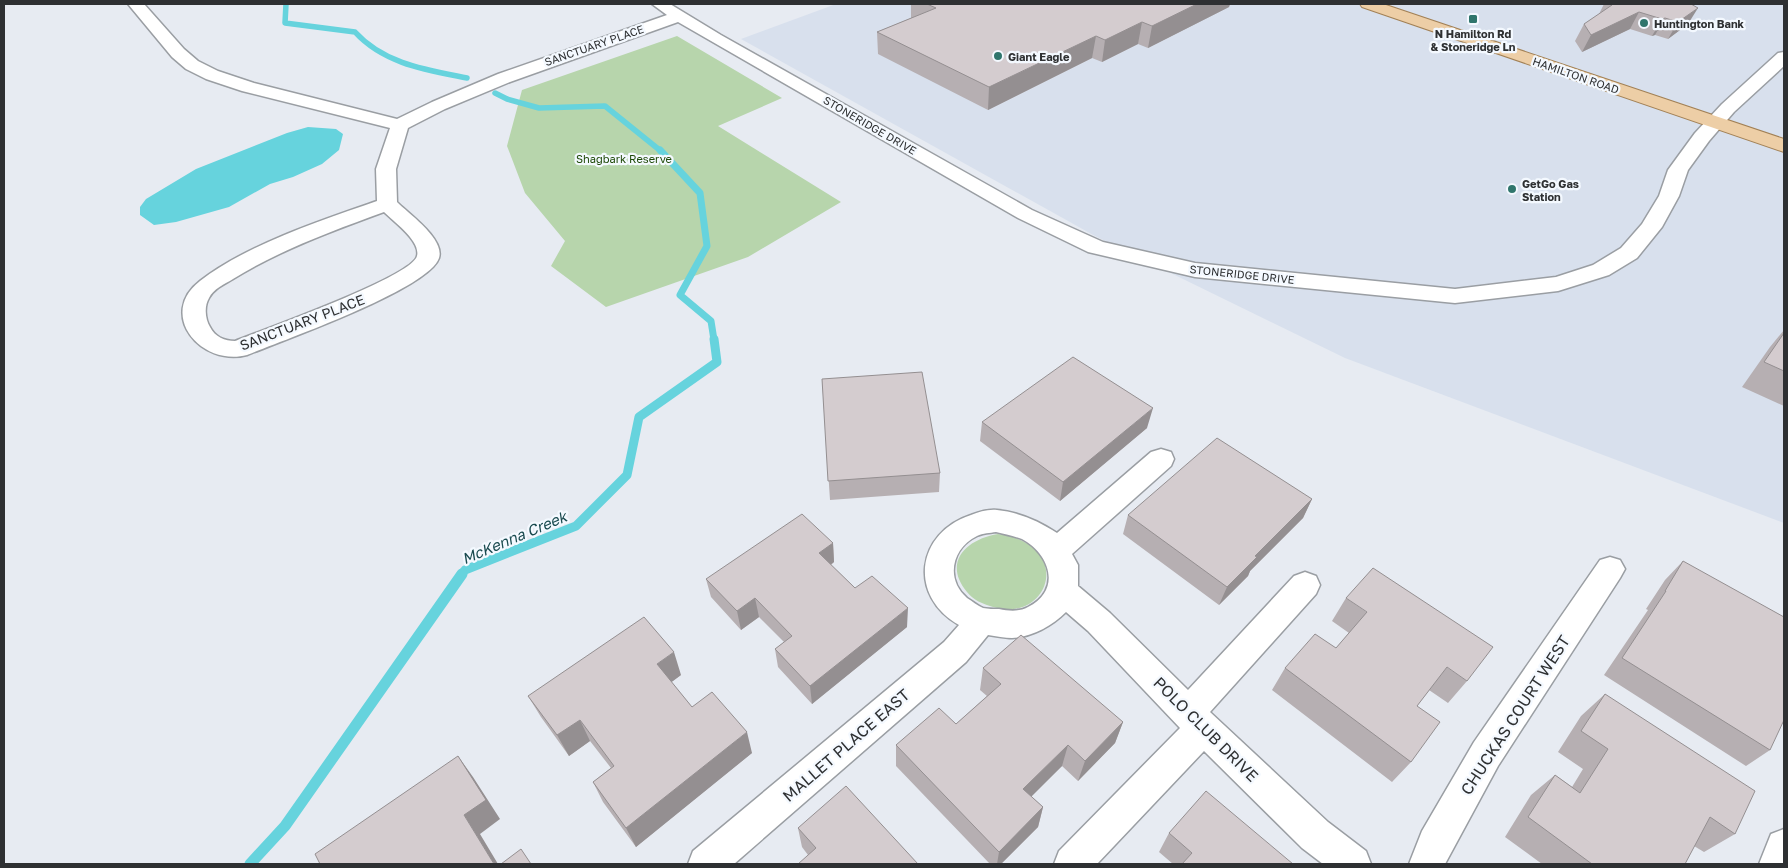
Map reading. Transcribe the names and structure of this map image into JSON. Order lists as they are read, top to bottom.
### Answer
{
  "streets": {
    "main road": ["HAMILTON ROAD"],
    "street": [
      "SANCTUARY PLACE",
      "STONERIDGE DRIVE",
      "CHUCKAS COURT WEST",
      "POLO CLUB DRIVE",
      "MALLET PLACE EAST"
    ]
  },
  "crossings": [
    ["SANCTUARY PLACE", "STONERIDGE DRIVE"],
    ["HAMILTON ROAD", "STONERIDGE DRIVE"],
    ["POLO CLUB DRIVE", "MALLET PLACE EAST"]
  ],
  "water": ["McKenna Creek"],
  "parks": ["Shagbark Reserve"],
  "places": {
    "transit": ["N Hamilton Rd & Stoneridge Ln"],
    "other": ["Huntington Bank", "Giant Eagle", "GetGo Gas Station"]
  }
}
